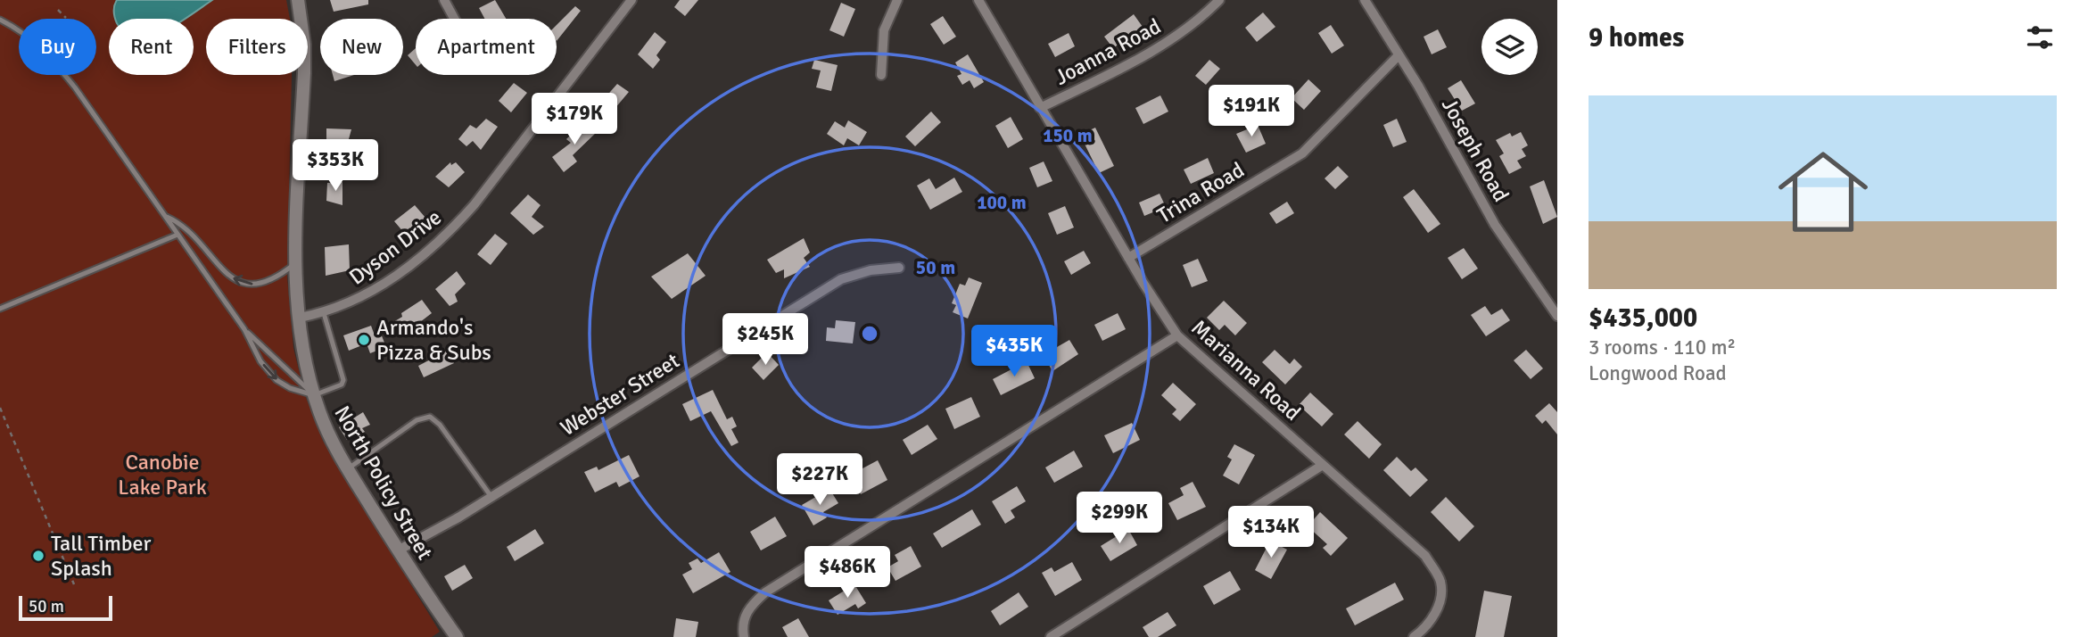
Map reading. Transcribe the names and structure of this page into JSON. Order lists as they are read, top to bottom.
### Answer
{
  "streets": {
    "street": [
      "Joanna Road",
      "Joseph Road",
      "Trina Road",
      "Dyson Drive",
      "Marianna Road",
      "Webster Street",
      "North Policy Street"
    ]
  },
  "crossings": [
    ["Joanna Road", "Marianna Road"],
    ["Joseph Road", "Trina Road"],
    ["Trina Road", "Marianna Road"],
    ["Dyson Drive", "North Policy Street"],
    ["Webster Street", "North Policy Street"]
  ],
  "parks": ["Canobie Lake Park"],
  "places": ["Armando's Pizza & Subs", "Tall Timber Splash"],
  "scale_bar": "50 m",
  "page": {
    "heading": "9 homes",
    "chip": [
      "Buy",
      "Rent",
      "Filters",
      "New",
      "Apartment"
    ],
    "list": [
      {
        "name": "$435,000",
        "note": "3 rooms · 110 m² · Longwood Road"
      }
    ],
    "price": [
      "$191K",
      "$179K",
      "$353K",
      "$245K",
      "$435K",
      "$227K",
      "$299K",
      "$134K",
      "$486K"
    ],
    "scale": "50 m"
  },
  "rings": ["150 m", "100 m", "50 m"]
}
